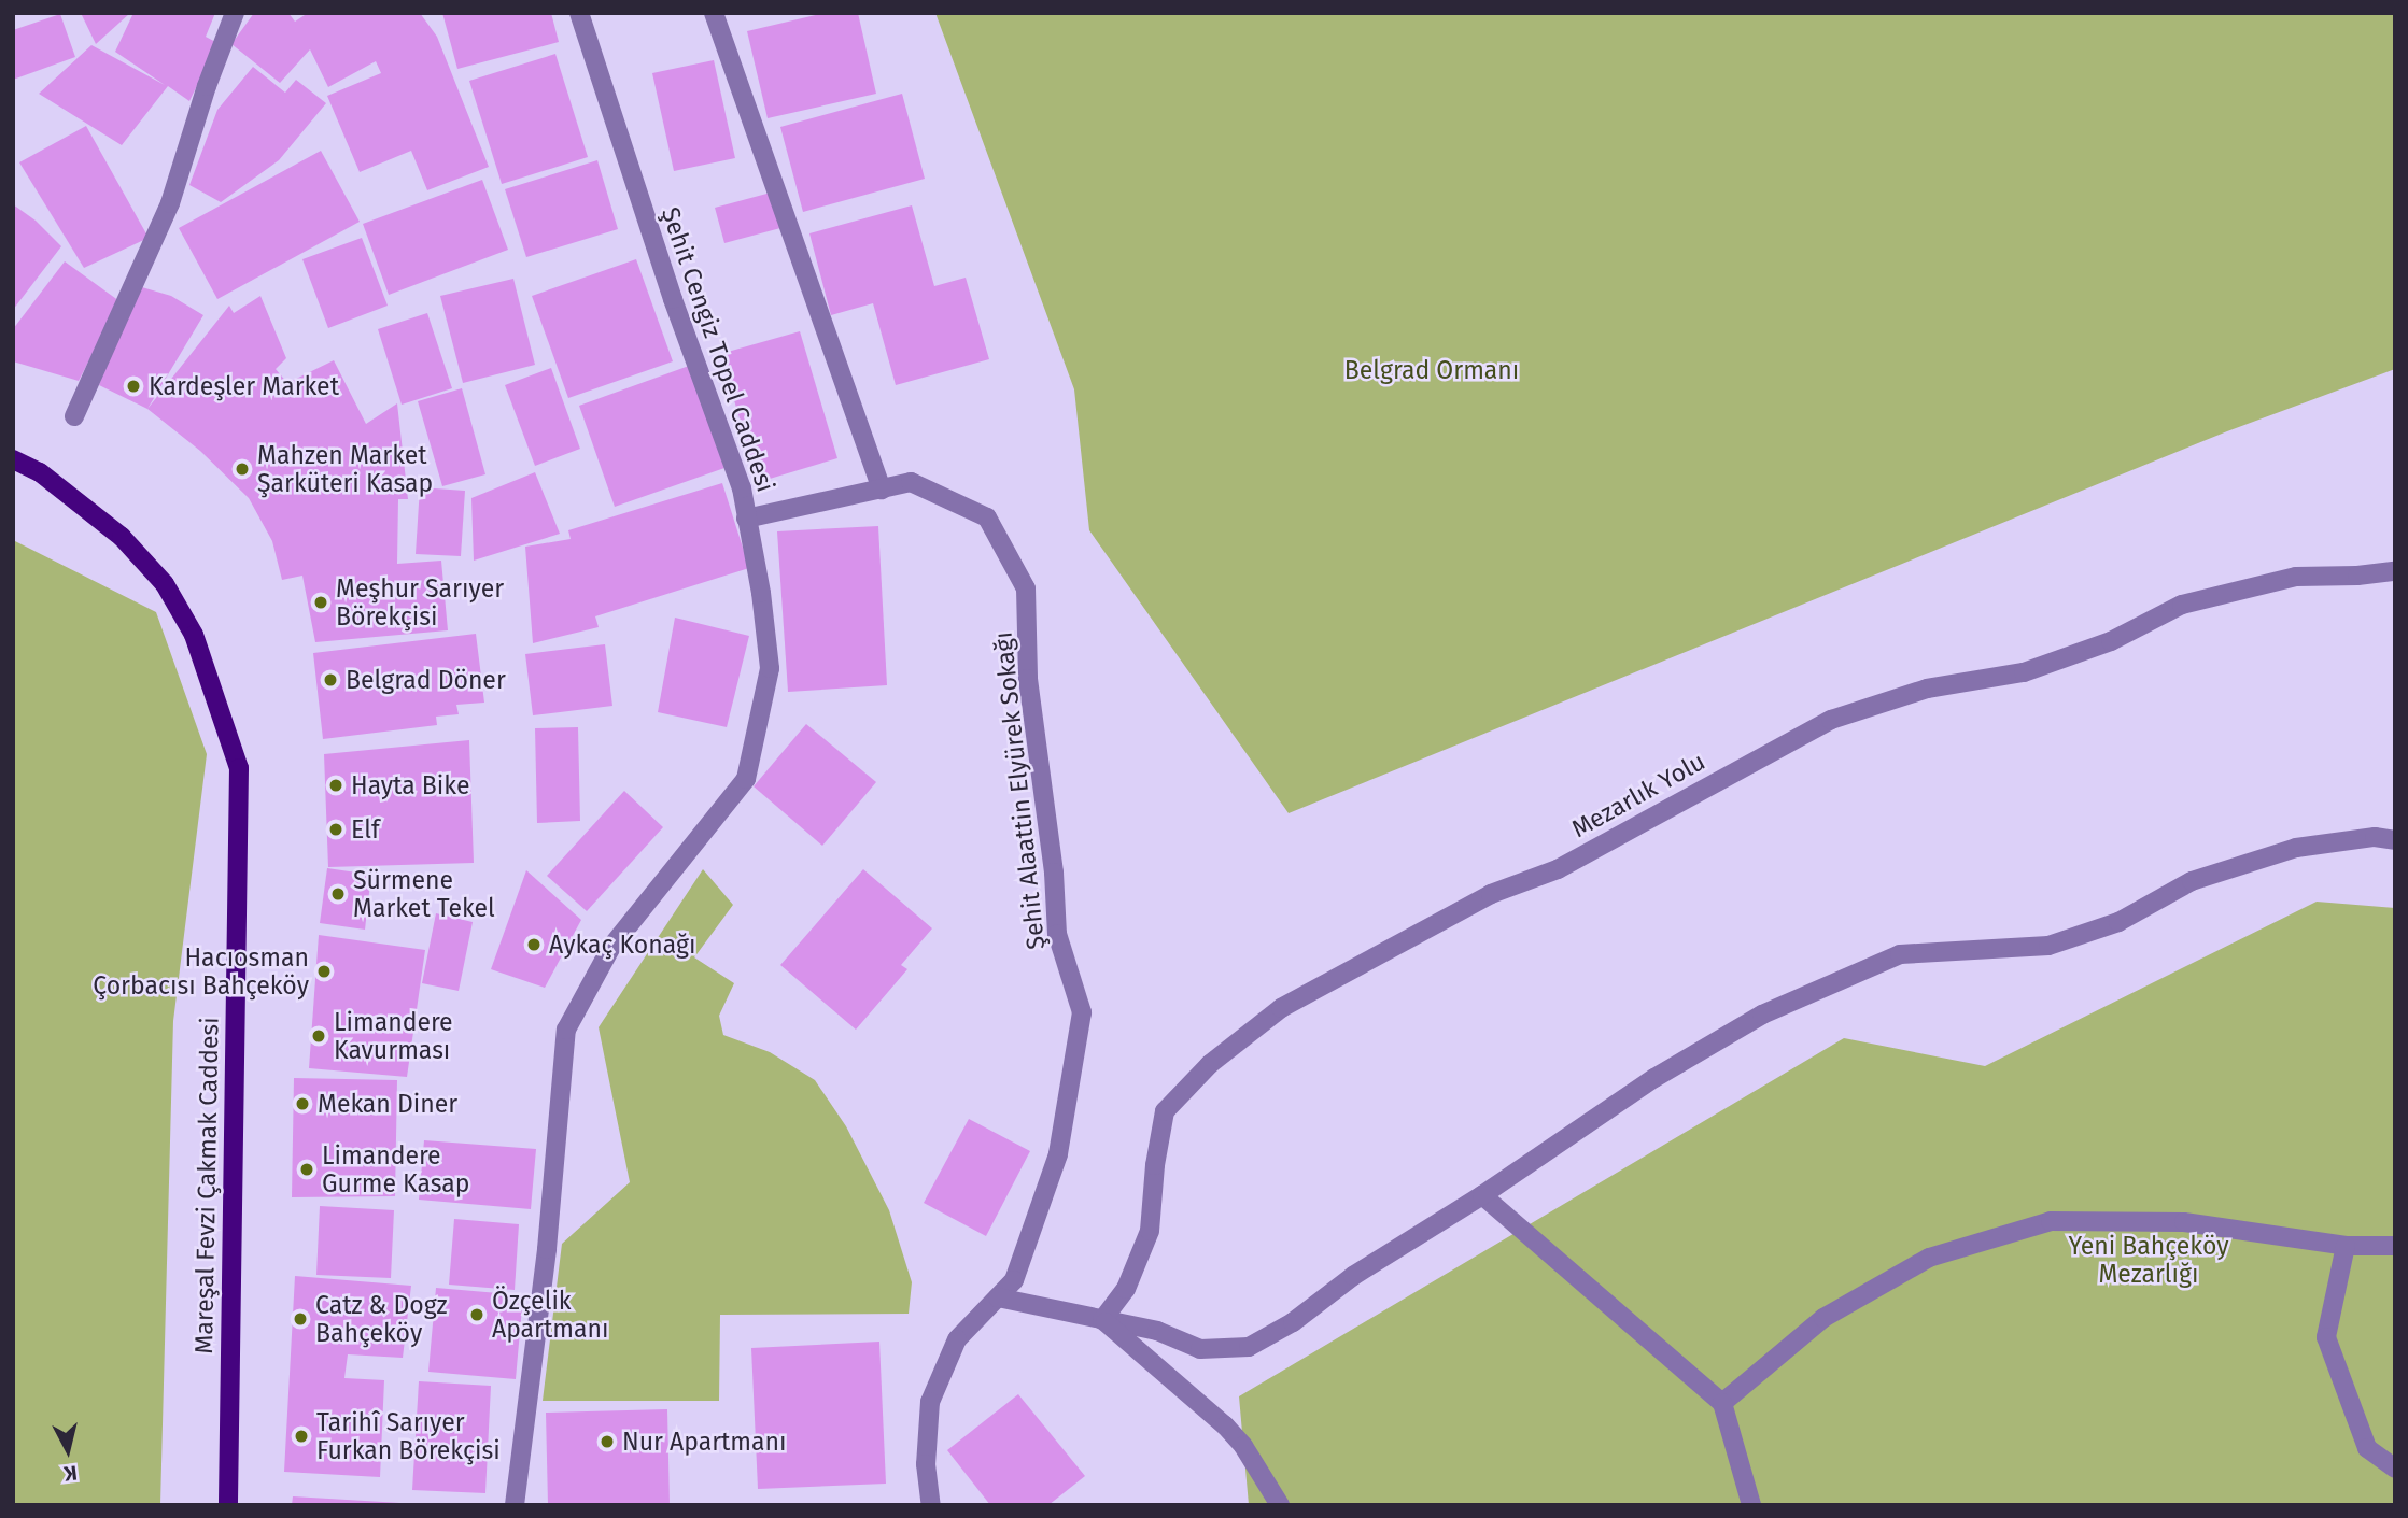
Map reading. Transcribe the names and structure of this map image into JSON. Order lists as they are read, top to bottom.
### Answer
{
  "streets": {
    "main road": ["Mareşal Fevzi Çakmak Caddesi"],
    "street": ["Şehit Cengiz Topel Caddesi", "Şehit Alaattin Elyürek Sokağı", "Mezarlık Yolu"]
  },
  "crossings": [
    ["Şehit Cengiz Topel Caddesi", "Şehit Alaattin Elyürek Sokağı"]
  ],
  "parks": ["Belgrad Ormanı", "Yeni Bahçeköy Mezarlığı"],
  "places": [
    "Kardeşler Market",
    "Mahzen Market Şarküteri Kasap",
    "Meşhur Sarıyer Börekçisi",
    "Belgrad Döner",
    "Hayta Bike",
    "Elf",
    "Sürmene Market Tekel",
    "Aykaç Konağı",
    "Hacıosman Çorbacısı Bahçeköy",
    "Limandere Kavurması",
    "Mekan Diner",
    "Limandere Gurme Kasap",
    "Özçelik Apartmanı",
    "Catz & Dogz Bahçeköy",
    "Tarihî Sarıyer Furkan Börekçisi",
    "Nur Apartmanı"
  ],
  "north": "bottom"
}
